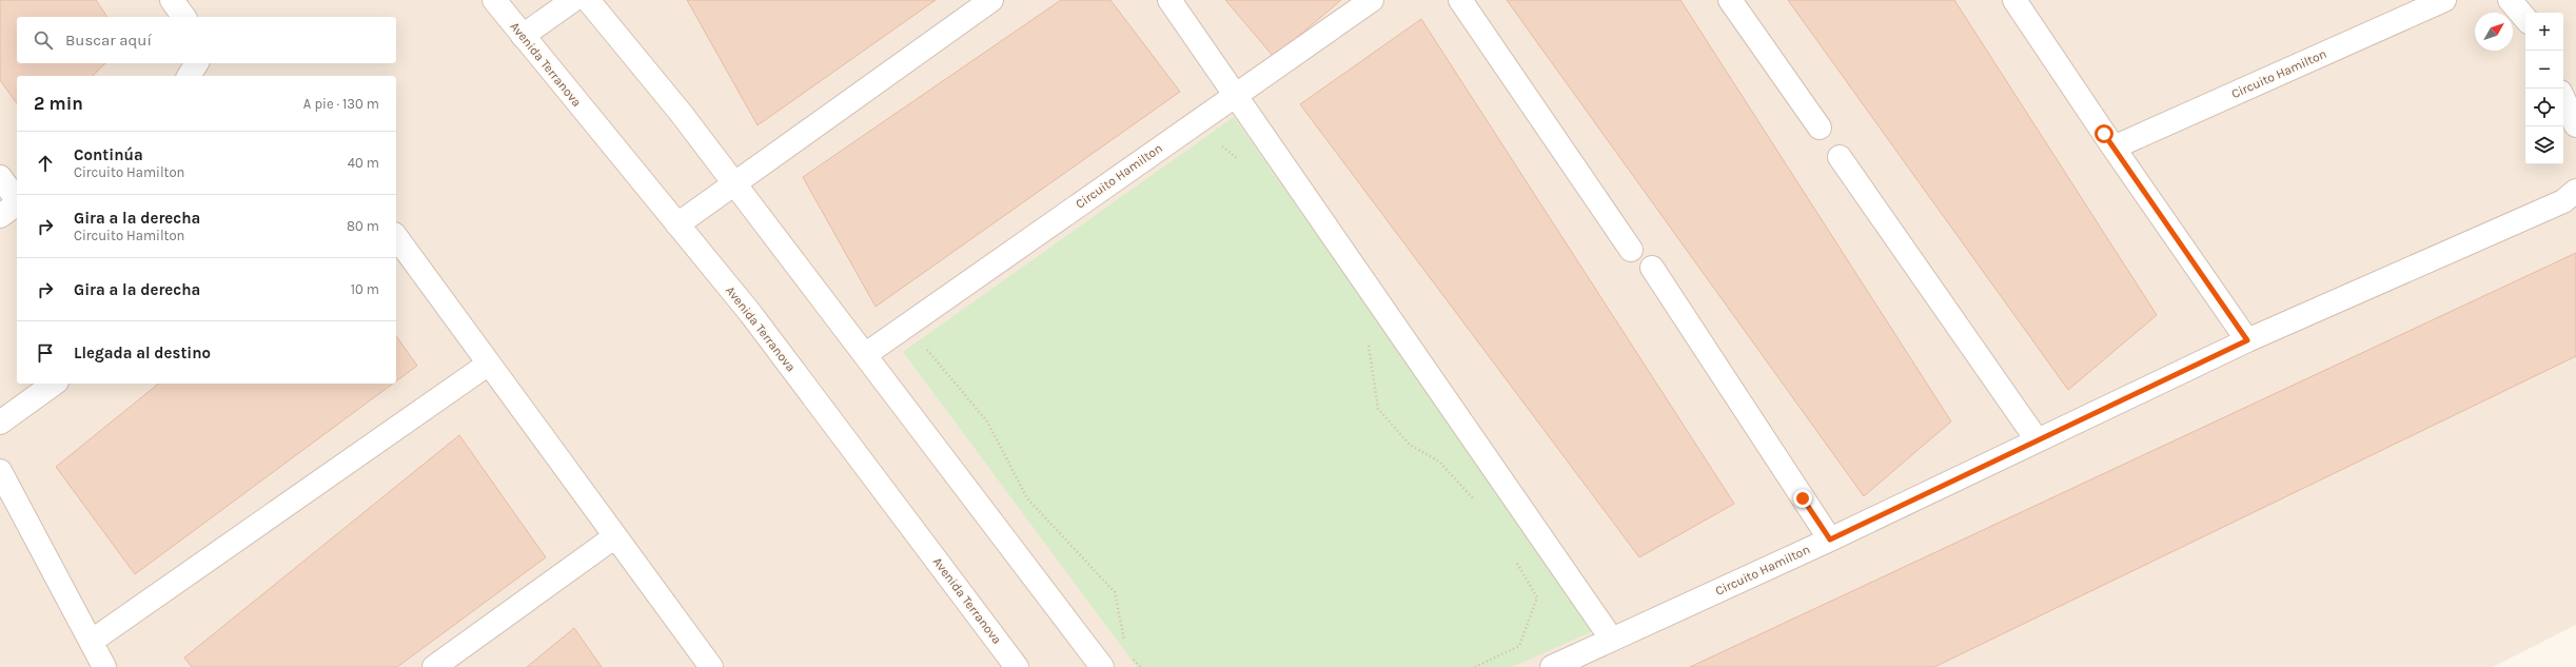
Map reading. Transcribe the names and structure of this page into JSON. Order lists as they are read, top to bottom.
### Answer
{
  "streets": {
    "street": ["Avenida Terranova", "Circuito Hamilton"]
  },
  "north": "top right",
  "page": {
    "map_buttons": ["+", "−"],
    "search": "Buscar aquí",
    "heading": ["2 min", "A pie · 130 m"],
    "list": [
      ["Continúa", "Circuito Hamilton", "40 m"],
      ["Gira a la derecha", "Circuito Hamilton", "80 m"],
      ["Gira a la derecha", "10 m"],
      "Llegada al destino"
    ]
  }
}
